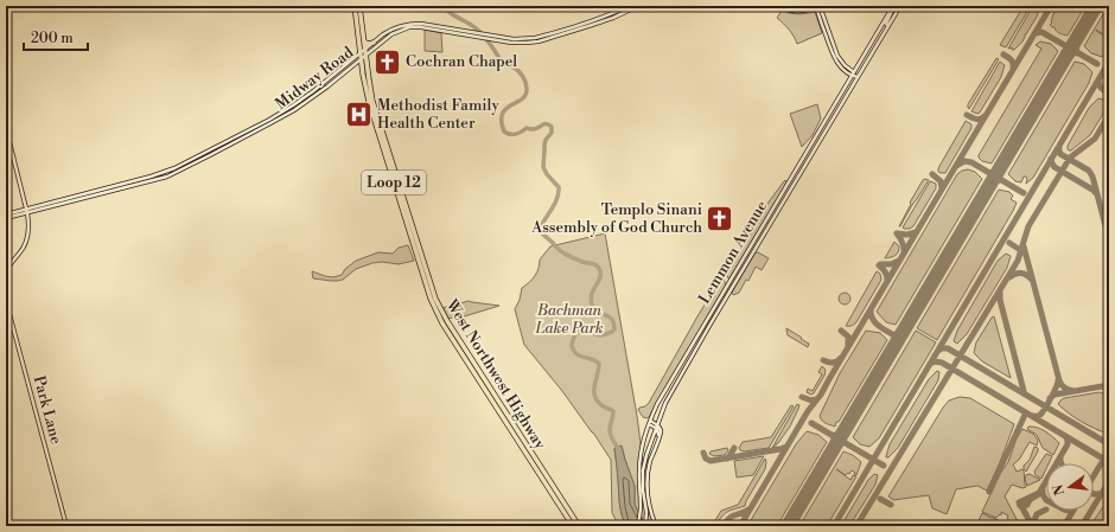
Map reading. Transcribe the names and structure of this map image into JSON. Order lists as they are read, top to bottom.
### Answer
{
  "streets": {
    "main road": [
      "Midway Road",
      "Loop 12",
      "Lemmon Avenue",
      "West Northwest Highway",
      "Park Lane"
    ]
  },
  "crossings": [
    ["Midway Road", "West Northwest Highway"]
  ],
  "parks": ["Bachman Lake Park"],
  "places": {
    "church": ["Cochran Chapel", "Templo Sinani Assembly of God Church"],
    "hospital": ["Methodist Family Health Center"]
  },
  "scale_bar": "200 m",
  "north": "left"
}
